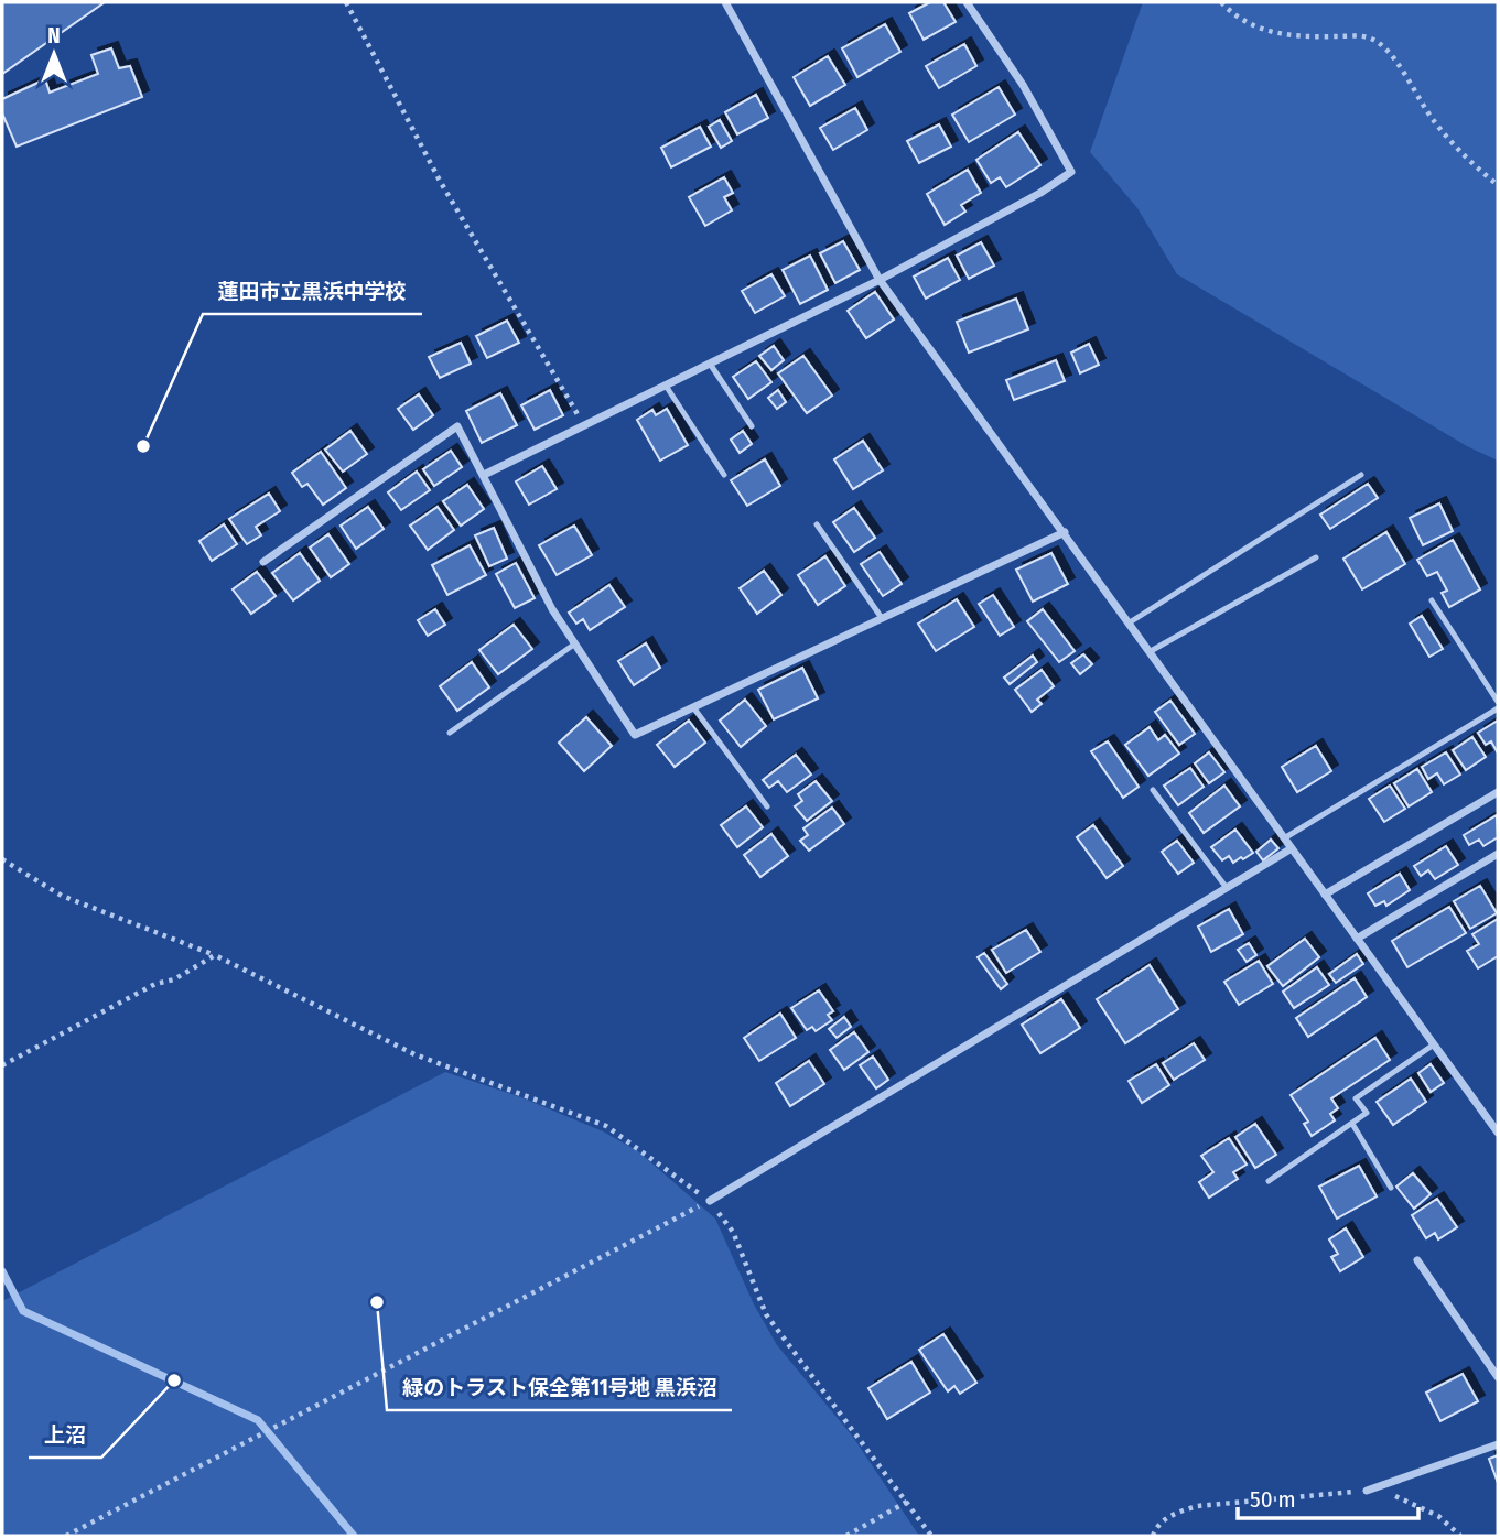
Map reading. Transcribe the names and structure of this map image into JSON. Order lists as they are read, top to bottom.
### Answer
{
  "places": ["蓮田市立黒浜中学校", "緑のトラスト保全第11号地 黒浜沼", "上沼"],
  "scale_bar": "50 m",
  "north": "top"
}
